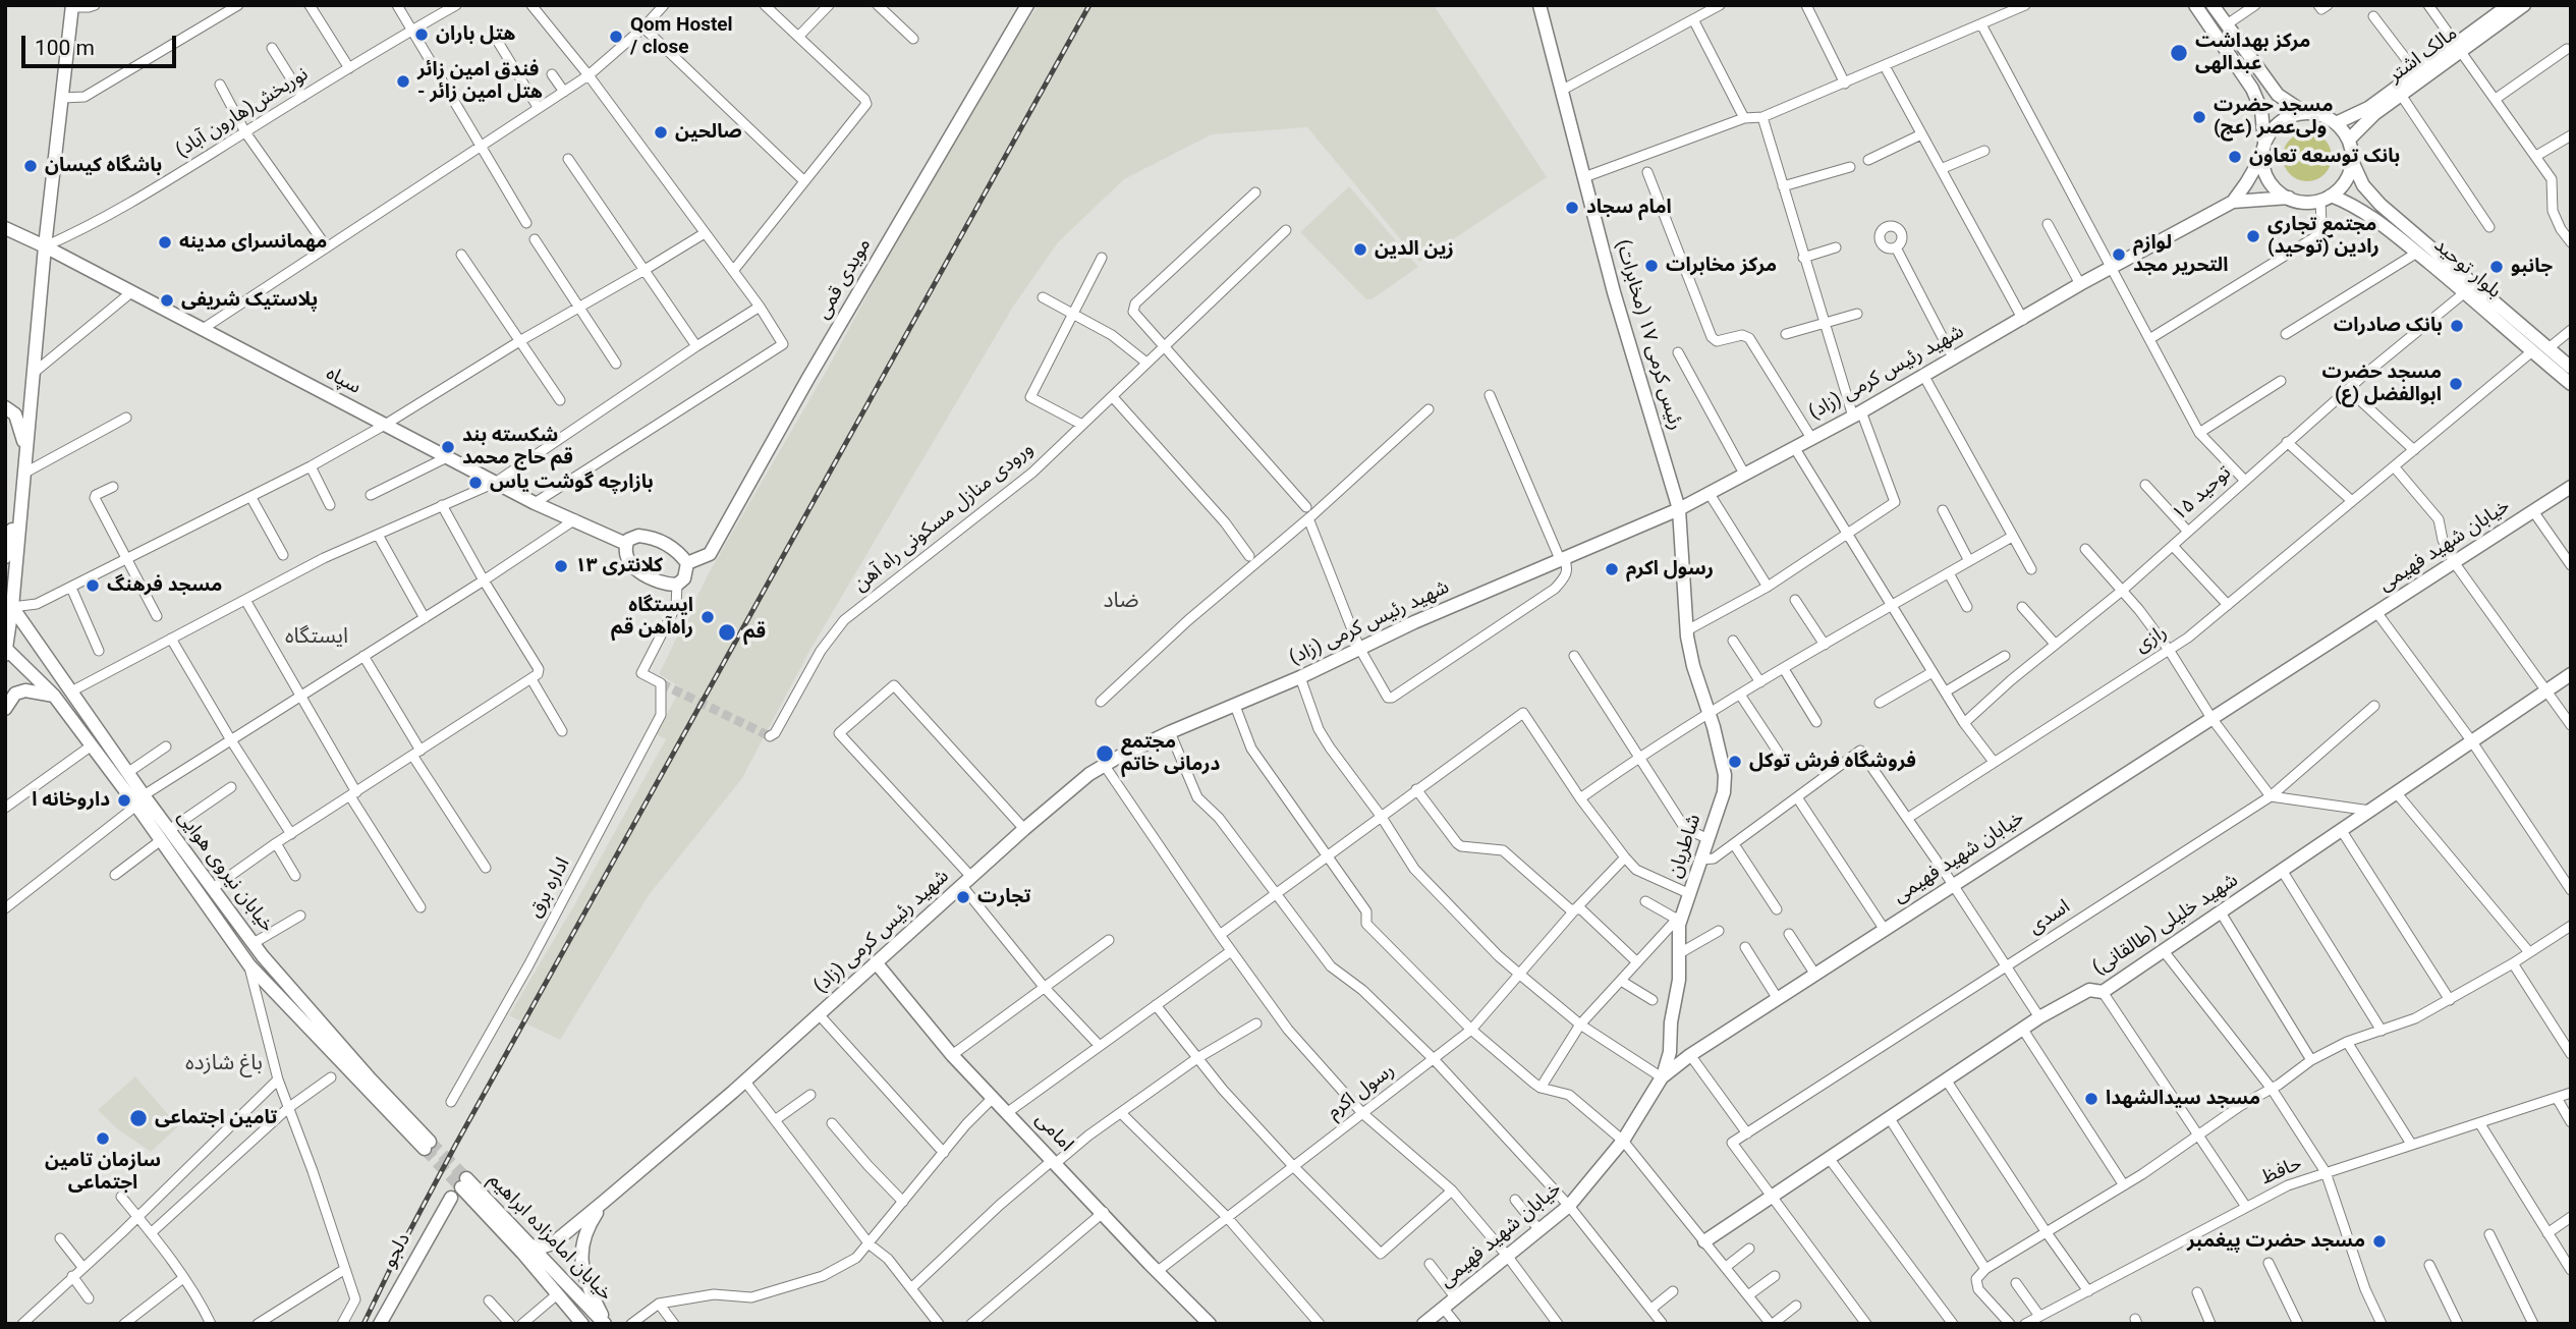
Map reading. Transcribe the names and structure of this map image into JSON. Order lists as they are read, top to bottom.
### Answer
{
  "streets": {
    "main road": [
      "مالک اشتر",
      "بلوار توحید",
      "مویدی قمی",
      "رئیس کرمی ۱۷ (مخابرات)",
      "شهید رئیس کرمی (زاد)",
      "سپاه",
      "خیابان شهید فهیمی",
      "شاطریان",
      "خیابان نیروی هوایی",
      "شهید خلیلی (طالقانی)",
      "امامی",
      "خیابان امامزاده ابراهیم",
      "دلجو"
    ],
    "street": [
      "نوربخش(هارون آباد)",
      "توحید ۱۵",
      "ورودی منازل مسکونی راه آهن",
      "رازی",
      "اداره برق",
      "اسدی",
      "رسول اکرم",
      "حافظ"
    ]
  },
  "crossings": [
    ["مالک اشتر", "بلوار توحید"],
    ["نوربخش(هارون آباد)", "سپاه"],
    ["بلوار توحید", "توحید ۱۵"],
    ["بلوار توحید", "رازی"],
    ["رئیس کرمی ۱۷ (مخابرات)", "شهید رئیس کرمی (زاد)"],
    ["رئیس کرمی ۱۷ (مخابرات)", "شاطریان"],
    ["شهید رئیس کرمی (زاد)", "امامی"],
    ["شهید رئیس کرمی (زاد)", "خیابان امامزاده ابراهیم"],
    ["خیابان شهید فهیمی", "شاطریان"],
    ["اسدی", "شهید خلیلی (طالقانی)"],
    ["رسول اکرم", "امامی"]
  ],
  "districts": ["ضاد", "ایستگاه", "باغ شازده"],
  "places": [
    "هتل باران",
    "Qom Hostel / close",
    "مرکز بهداشت عبدالهی",
    "فندق امین زائر - هتل امین زائر",
    "مسجد حضرت ولی‌عصر (عج)",
    "صالحین",
    "بانک توسعه تعاون",
    "باشگاه کیسان",
    "امام سجاد",
    "مجتمع تجاری رادین (توحید)",
    "مهمانسرای مدینه",
    "زین الدین",
    "لوازم التحریر مجد",
    "مرکز مخابرات",
    "جانبو",
    "پلاستیک شریفی",
    "بانک صادرات",
    "مسجد حضرت ابوالفضل (ع)",
    "شکسته بند قم حاج محمد",
    "بازارچه گوشت یاس",
    "کلانتری ۱۳",
    "رسول اکرم",
    "مسجد فرهنگ",
    "ایستگاه راه‌آهن قم",
    "قم",
    "مجتمع درمانی خاتم",
    "فروشگاه فرش توکل",
    "داروخانه ا",
    "تجارت",
    "مسجد سیدالشهدا",
    "تامین اجتماعی",
    "سازمان تامین اجتماعی",
    "مسجد حضرت پیغمبر"
  ],
  "scale_bar": "100 m"
}
